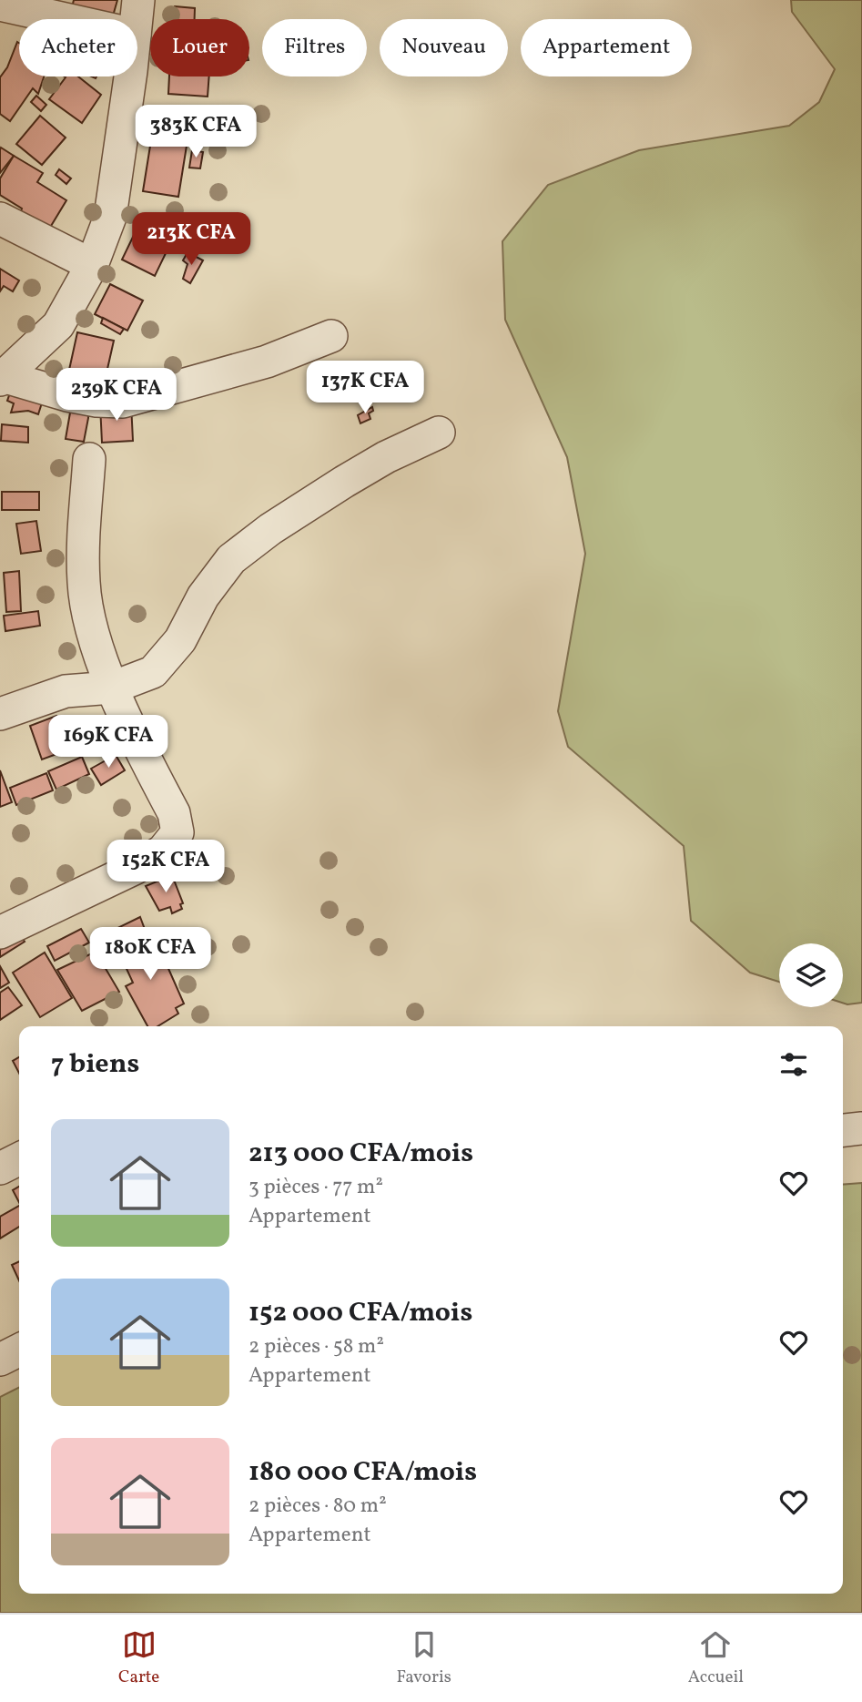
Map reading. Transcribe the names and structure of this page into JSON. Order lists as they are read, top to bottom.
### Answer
{
  "page": {
    "chip": [
      "Acheter",
      "Louer",
      "Filtres",
      "Nouveau",
      "Appartement"
    ],
    "price": [
      "383K CFA",
      "213K CFA",
      "137K CFA",
      "239K CFA",
      "169K CFA",
      "152K CFA",
      "180K CFA"
    ],
    "heading": "7 biens",
    "list": [
      {
        "name": "213 000 CFA/mois",
        "note": "3 pièces · 77 m² · Appartement"
      },
      {
        "name": "152 000 CFA/mois",
        "note": "2 pièces · 58 m² · Appartement"
      },
      {
        "name": "180 000 CFA/mois",
        "note": "2 pièces · 80 m² · Appartement"
      }
    ],
    "tabs": ["Carte", "Favoris", "Accueil"]
  }
}
